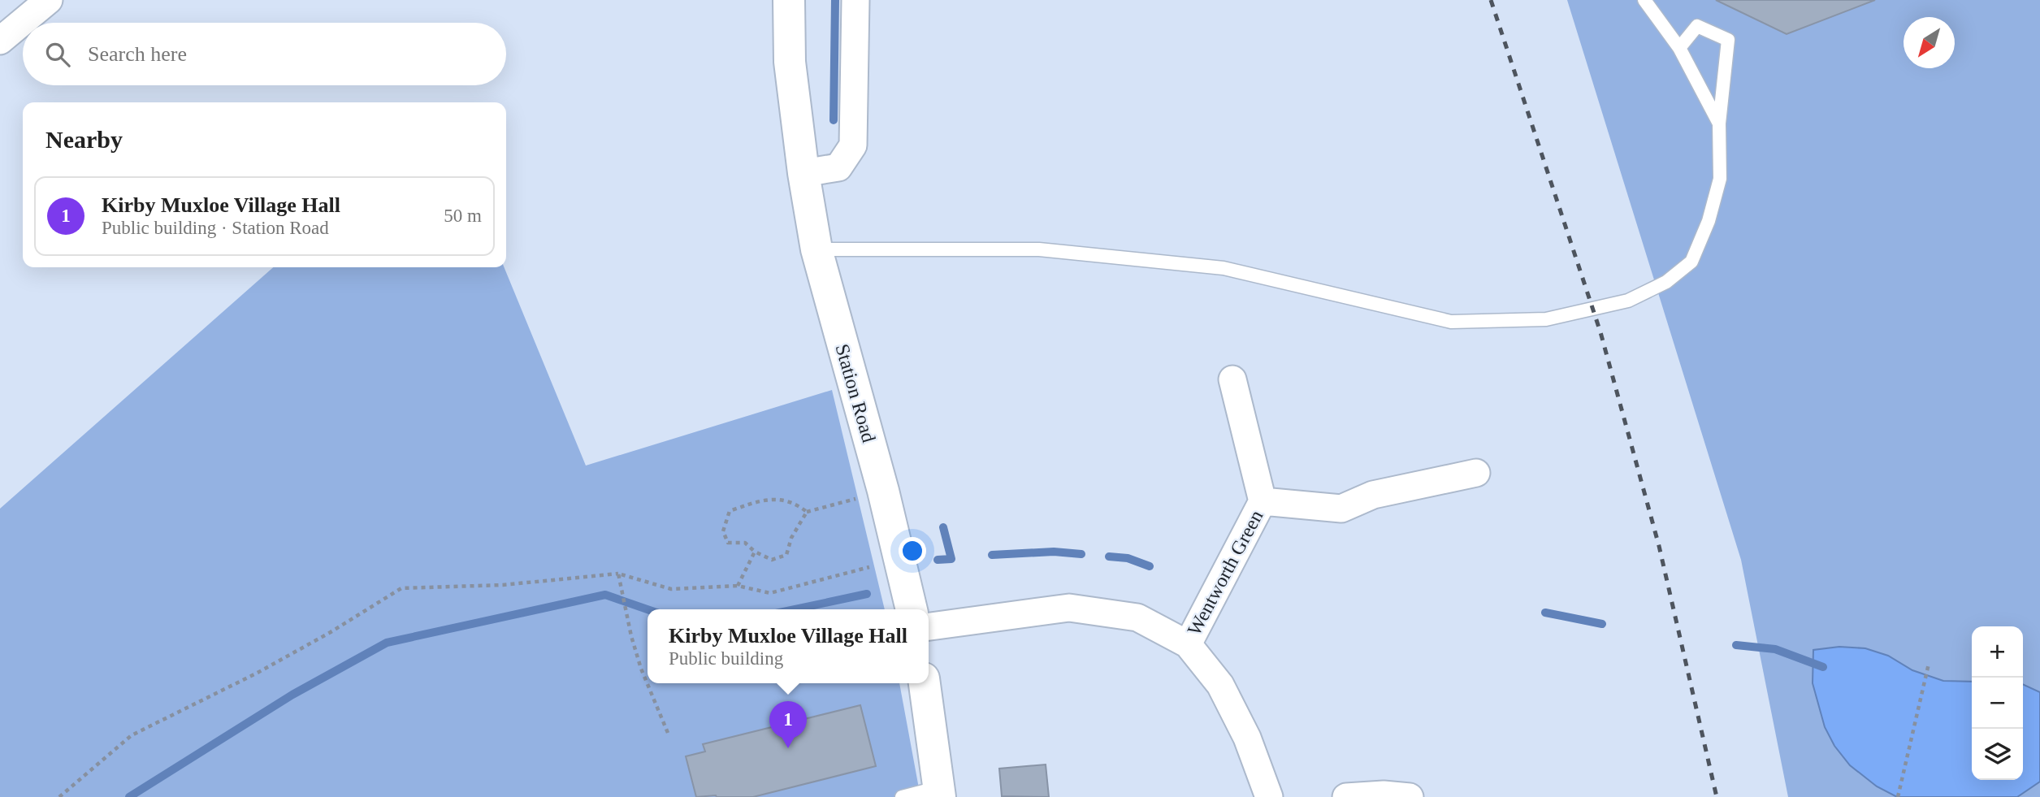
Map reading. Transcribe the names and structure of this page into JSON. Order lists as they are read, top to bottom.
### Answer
{
  "streets": {
    "street": ["Station Road", "Wentworth Green"]
  },
  "north": "bottom left",
  "page": {
    "search": "Search here",
    "heading": "Nearby",
    "list": [
      {
        "mark": "1",
        "name": "Kirby Muxloe Village Hall",
        "note": "Public building · Station Road",
        "value": "50 m"
      }
    ],
    "popup": ["Kirby Muxloe Village Hall", "Public building"],
    "map_buttons": ["+", "−"],
    "pins": "1"
  }
}
